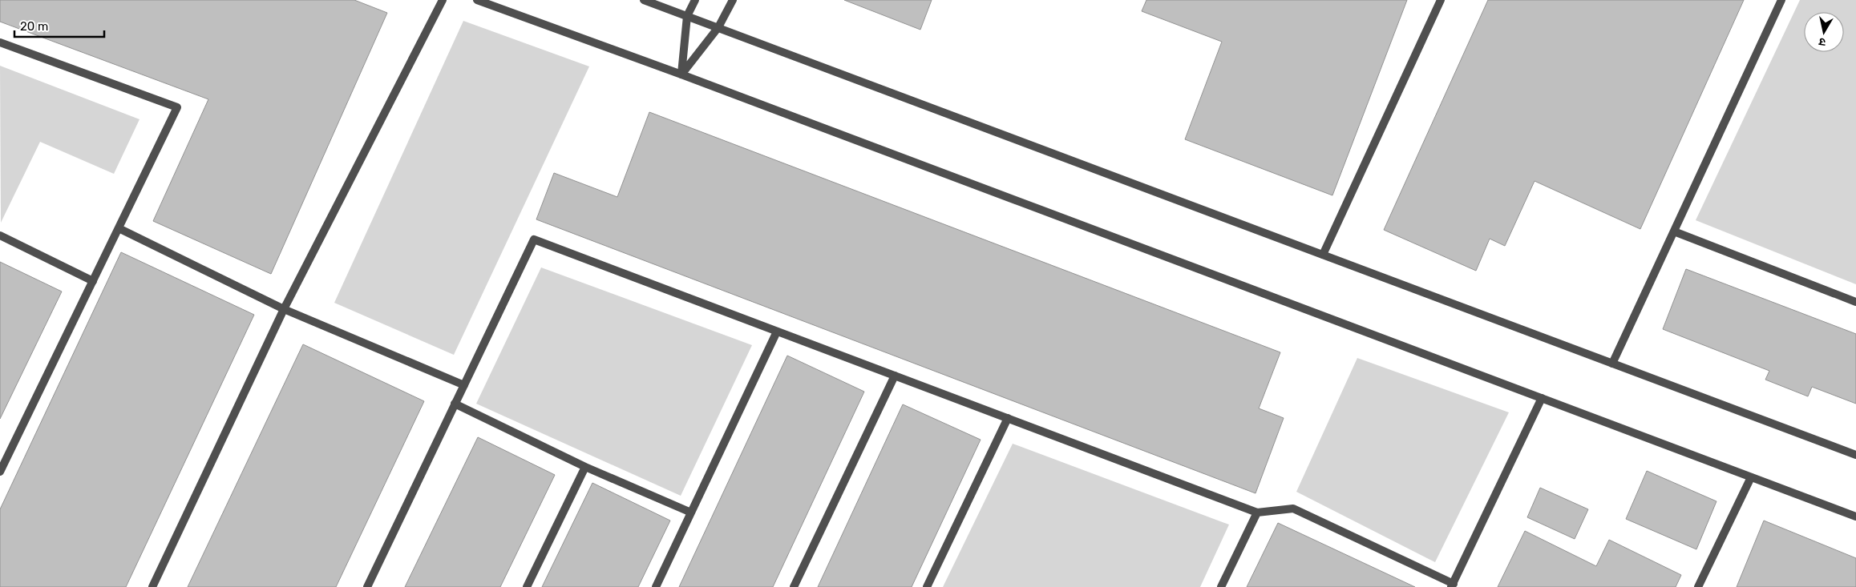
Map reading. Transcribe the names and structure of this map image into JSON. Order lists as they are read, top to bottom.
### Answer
{
  "scale_bar": "20 m",
  "north": "bottom"
}
